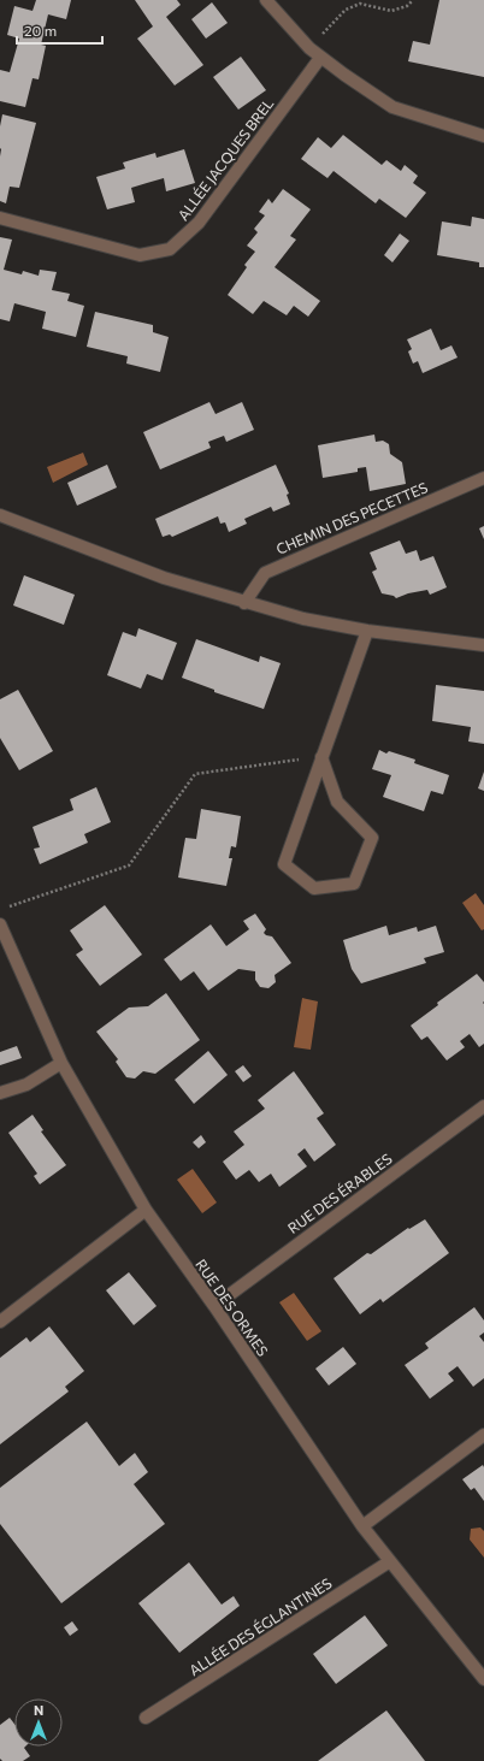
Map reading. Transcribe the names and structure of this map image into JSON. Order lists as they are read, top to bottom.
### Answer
{
  "streets": {
    "street": [
      "ALLÉE JACQUES BREL",
      "CHEMIN DES PECETTES",
      "RUE DES ÉRABLES",
      "RUE DES ORMES",
      "ALLÉE DES ÉGLANTINES"
    ]
  },
  "crossings": [
    ["RUE DES ÉRABLES", "RUE DES ORMES"],
    ["RUE DES ORMES", "ALLÉE DES ÉGLANTINES"]
  ],
  "scale_bar": "20 m",
  "north": "top"
}
